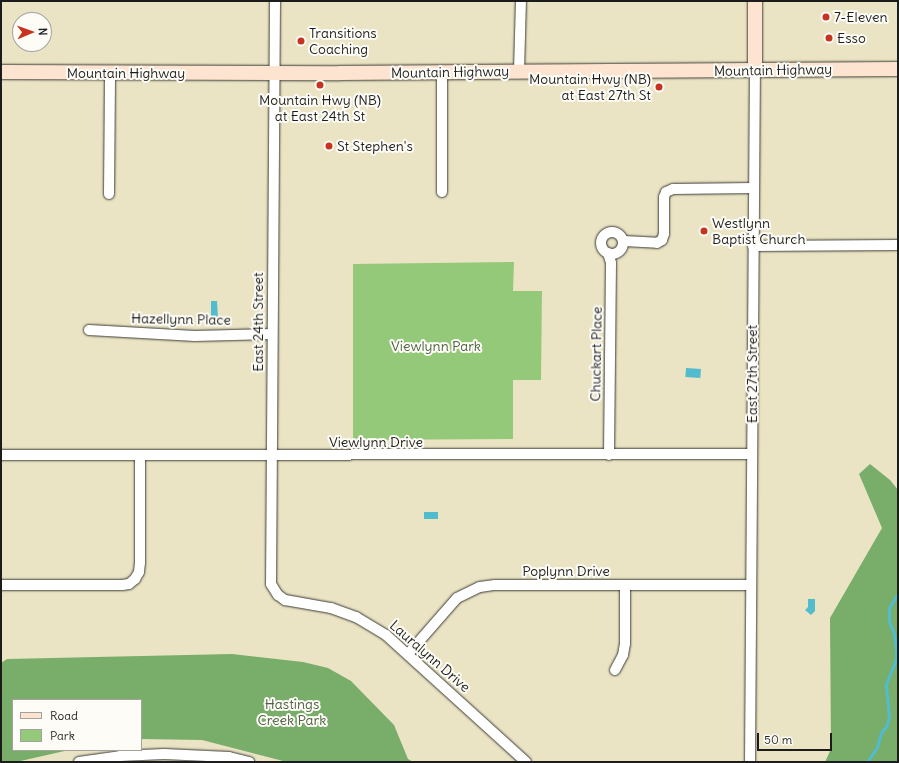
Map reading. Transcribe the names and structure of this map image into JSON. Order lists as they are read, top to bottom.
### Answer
{
  "streets": {
    "main road": ["Mountain Highway", "East 27th Street"],
    "street": [
      "Hazellynn Place",
      "East 24th Street",
      "Chuckart Place",
      "Viewlynn Drive",
      "Poplynn Drive",
      "Lauralynn Drive"
    ]
  },
  "crossings": [
    ["Mountain Highway", "East 24th Street"],
    ["Mountain Highway", "East 27th Street"],
    ["Hazellynn Place", "East 24th Street"],
    ["East 24th Street", "Viewlynn Drive"],
    ["East 24th Street", "Lauralynn Drive"],
    ["Chuckart Place", "Viewlynn Drive"],
    ["East 27th Street", "Viewlynn Drive"],
    ["East 27th Street", "Poplynn Drive"],
    ["Poplynn Drive", "Lauralynn Drive"]
  ],
  "parks": ["Viewlynn Park", "Hastings Creek Park"],
  "places": [
    "7-Eleven",
    "Esso",
    "Transitions Coaching",
    "Mountain Hwy (NB) at East 24th St",
    "Mountain Hwy (NB) at East 27th St",
    "St Stephen's",
    "Westlynn Baptist Church"
  ],
  "legend": ["Road", "Park"],
  "scale_bar": "50 m",
  "north": "right"
}
